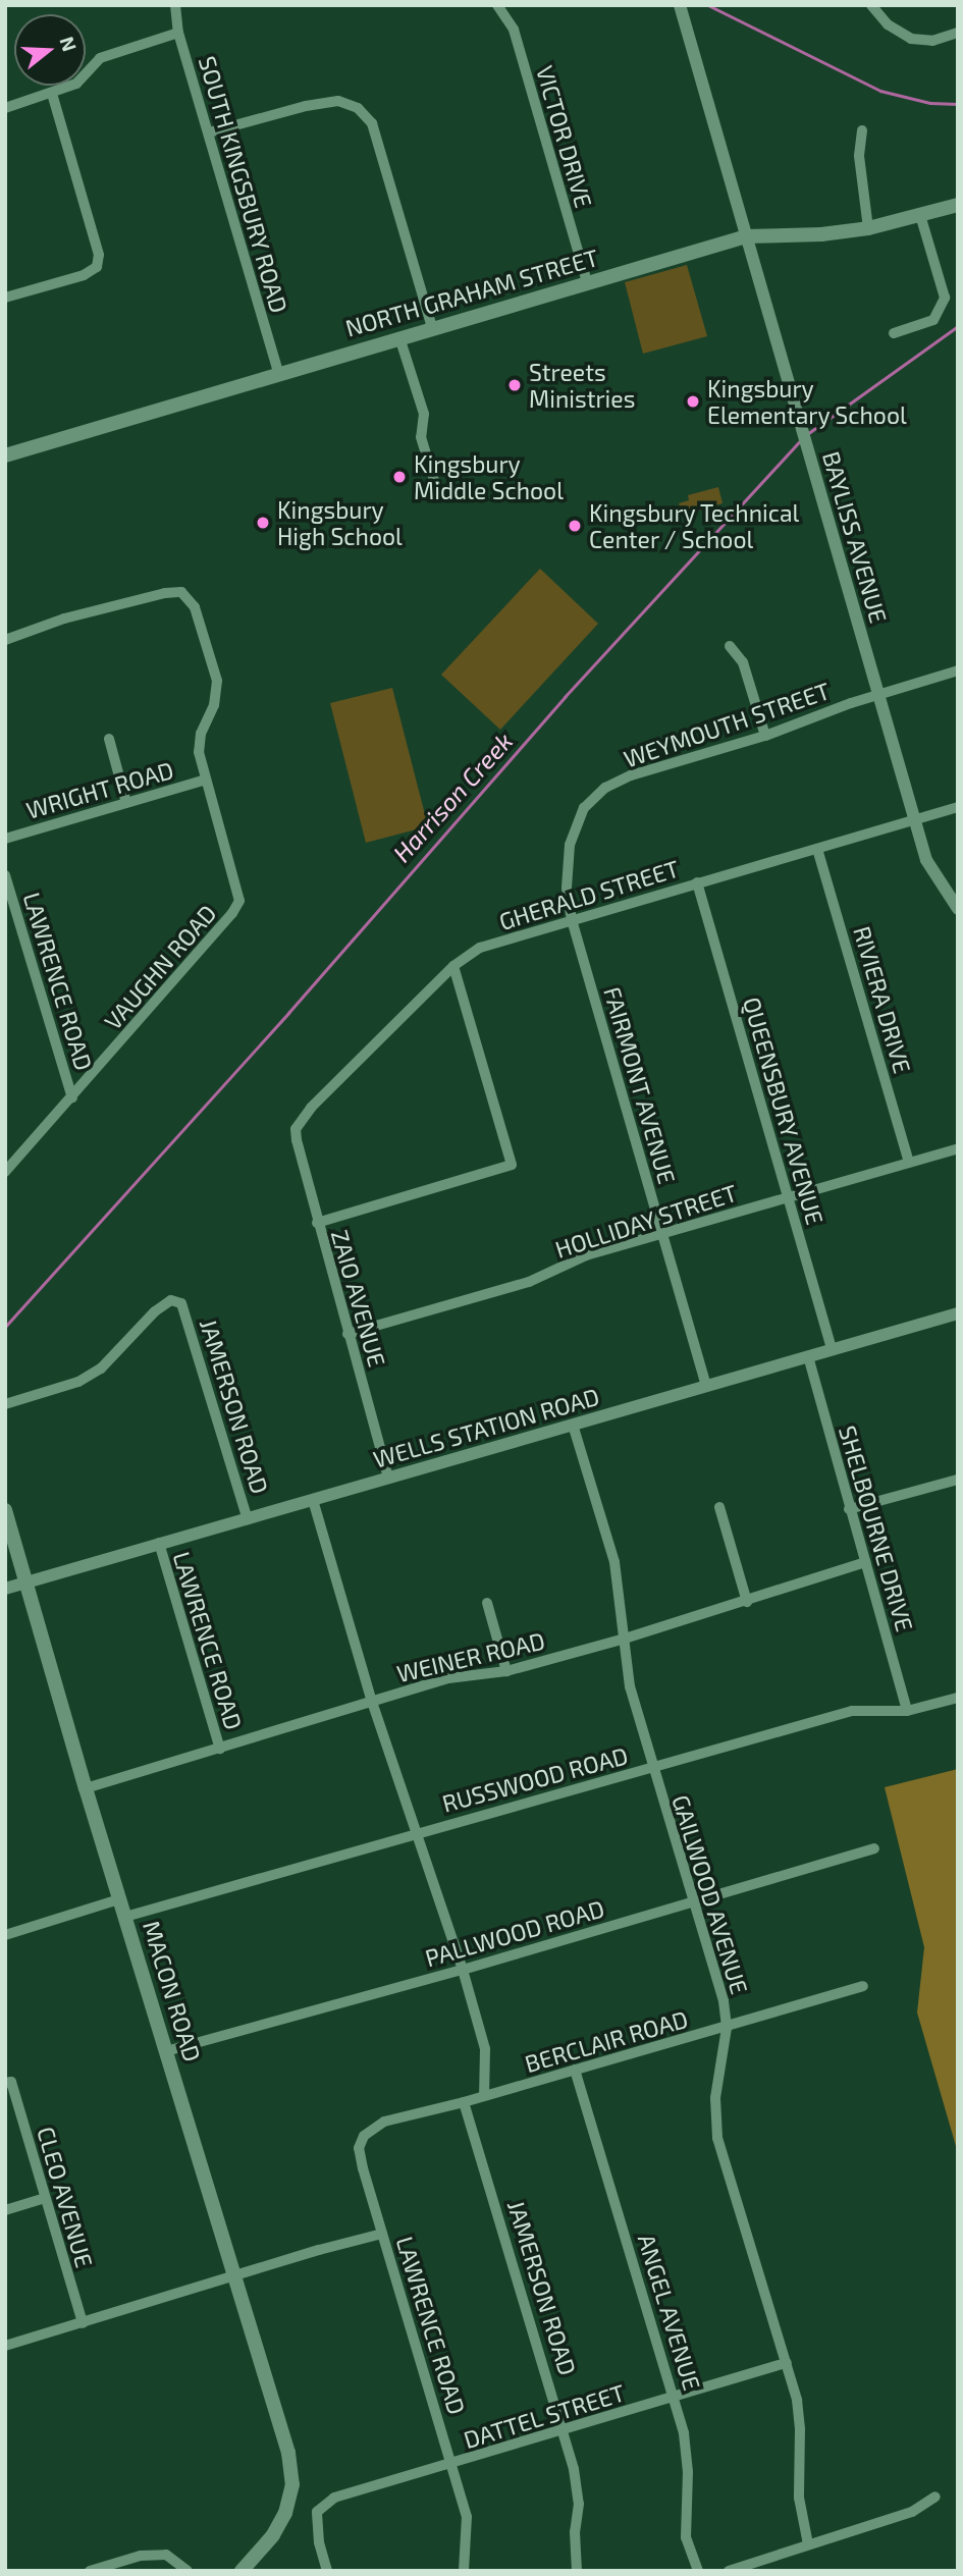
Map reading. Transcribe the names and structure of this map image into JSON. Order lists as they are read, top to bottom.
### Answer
{
  "streets": {
    "main road": ["NORTH GRAHAM STREET", "MACON ROAD"],
    "street": [
      "VICTOR DRIVE",
      "SOUTH KINGSBURY ROAD",
      "BAYLISS AVENUE",
      "WEYMOUTH STREET",
      "WRIGHT ROAD",
      "GHERALD STREET",
      "VAUGHN ROAD",
      "LAWRENCE ROAD",
      "RIVIERA DRIVE",
      "FAIRMONT AVENUE",
      "QUEENSBURY AVENUE",
      "HOLLIDAY STREET",
      "ZAIO AVENUE",
      "JAMERSON ROAD",
      "WELLS STATION ROAD",
      "SHELBOURNE DRIVE",
      "WEINER ROAD",
      "RUSSWOOD ROAD",
      "GAILWOOD AVENUE",
      "PALLWOOD ROAD",
      "BERCLAIR ROAD",
      "CLEO AVENUE",
      "ANGEL AVENUE",
      "DATTEL STREET"
    ]
  },
  "crossings": [
    ["VICTOR DRIVE", "NORTH GRAHAM STREET"],
    ["SOUTH KINGSBURY ROAD", "NORTH GRAHAM STREET"],
    ["NORTH GRAHAM STREET", "BAYLISS AVENUE"],
    ["BAYLISS AVENUE", "WEYMOUTH STREET"],
    ["BAYLISS AVENUE", "GHERALD STREET"],
    ["WEYMOUTH STREET", "GHERALD STREET"],
    ["WEYMOUTH STREET", "FAIRMONT AVENUE"],
    ["WRIGHT ROAD", "VAUGHN ROAD"],
    ["GHERALD STREET", "RIVIERA DRIVE"],
    ["GHERALD STREET", "FAIRMONT AVENUE"],
    ["GHERALD STREET", "QUEENSBURY AVENUE"],
    ["GHERALD STREET", "ZAIO AVENUE"],
    ["VAUGHN ROAD", "LAWRENCE ROAD"],
    ["LAWRENCE ROAD", "WELLS STATION ROAD"],
    ["LAWRENCE ROAD", "WEINER ROAD"],
    ["LAWRENCE ROAD", "BERCLAIR ROAD"],
    ["LAWRENCE ROAD", "DATTEL STREET"],
    ["RIVIERA DRIVE", "HOLLIDAY STREET"],
    ["FAIRMONT AVENUE", "HOLLIDAY STREET"],
    ["FAIRMONT AVENUE", "WELLS STATION ROAD"],
    ["QUEENSBURY AVENUE", "HOLLIDAY STREET"],
    ["QUEENSBURY AVENUE", "WELLS STATION ROAD"],
    ["HOLLIDAY STREET", "ZAIO AVENUE"],
    ["ZAIO AVENUE", "WELLS STATION ROAD"],
    ["JAMERSON ROAD", "WELLS STATION ROAD"],
    ["JAMERSON ROAD", "BERCLAIR ROAD"],
    ["JAMERSON ROAD", "DATTEL STREET"],
    ["WELLS STATION ROAD", "SHELBOURNE DRIVE"],
    ["WELLS STATION ROAD", "GAILWOOD AVENUE"],
    ["WELLS STATION ROAD", "MACON ROAD"],
    ["SHELBOURNE DRIVE", "WEINER ROAD"],
    ["SHELBOURNE DRIVE", "RUSSWOOD ROAD"],
    ["WEINER ROAD", "GAILWOOD AVENUE"],
    ["WEINER ROAD", "MACON ROAD"],
    ["RUSSWOOD ROAD", "GAILWOOD AVENUE"],
    ["RUSSWOOD ROAD", "MACON ROAD"],
    ["GAILWOOD AVENUE", "PALLWOOD ROAD"],
    ["GAILWOOD AVENUE", "BERCLAIR ROAD"],
    ["GAILWOOD AVENUE", "DATTEL STREET"],
    ["PALLWOOD ROAD", "MACON ROAD"],
    ["BERCLAIR ROAD", "ANGEL AVENUE"],
    ["ANGEL AVENUE", "DATTEL STREET"]
  ],
  "water": ["Harrison Creek"],
  "places": [
    "Streets Ministries",
    "Kingsbury Elementary School",
    "Kingsbury Middle School",
    "Kingsbury High School",
    "Kingsbury Technical Center / School"
  ],
  "north": "right"
}
